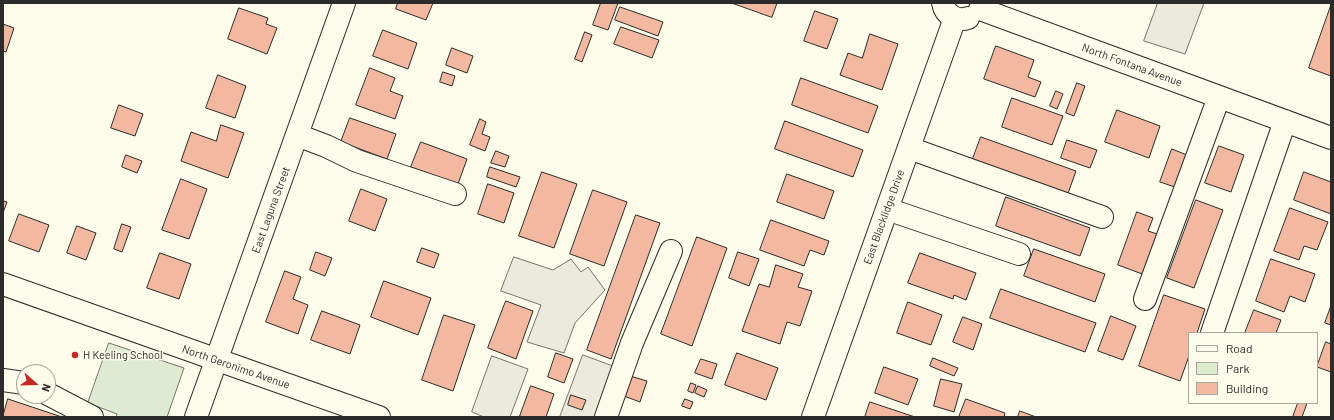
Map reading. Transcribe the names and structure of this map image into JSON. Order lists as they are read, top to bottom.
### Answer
{
  "streets": {
    "street": [
      "North Fontana Avenue",
      "East Laguna Street",
      "East Blacklidge Drive",
      "North Geronimo Avenue"
    ]
  },
  "crossings": [
    ["East Laguna Street", "North Geronimo Avenue"]
  ],
  "places": ["H Keeling School"],
  "legend": ["Road", "Park", "Building"],
  "north": "right"
}
